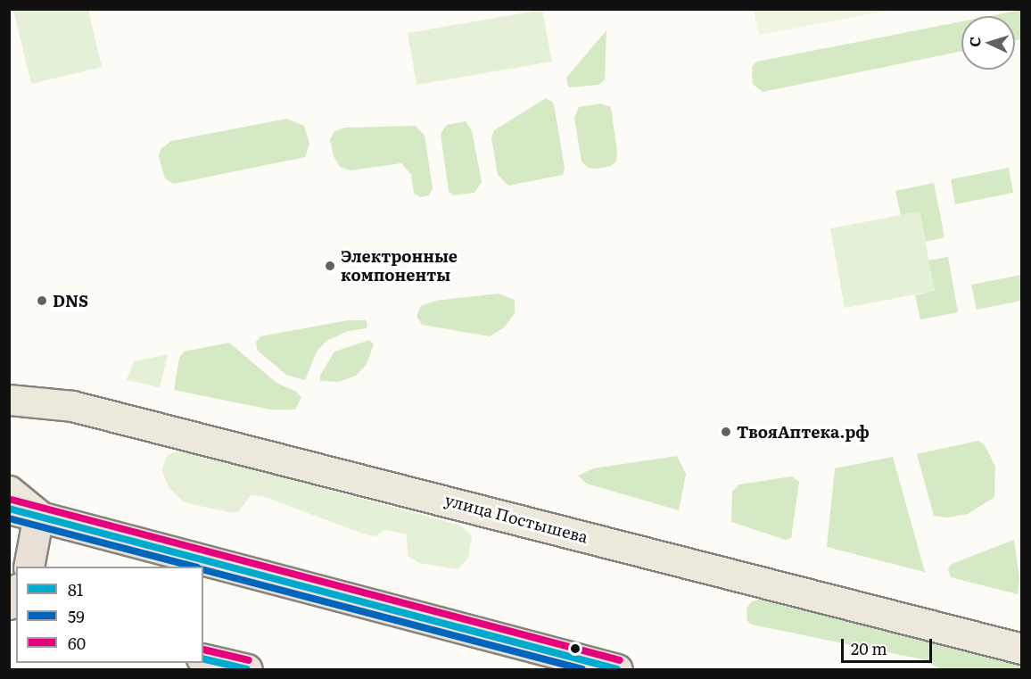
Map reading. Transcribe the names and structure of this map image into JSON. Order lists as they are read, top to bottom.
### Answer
{
  "streets": {
    "main road": ["улица Постышева"]
  },
  "places": ["Электронные компоненты", "DNS", "ТвояАптека.рф"],
  "lines": ["transit line 60", "transit line 81", "transit line 59"],
  "legend": ["81", "59", "60"],
  "scale_bar": "20 m",
  "north": "left"
}
